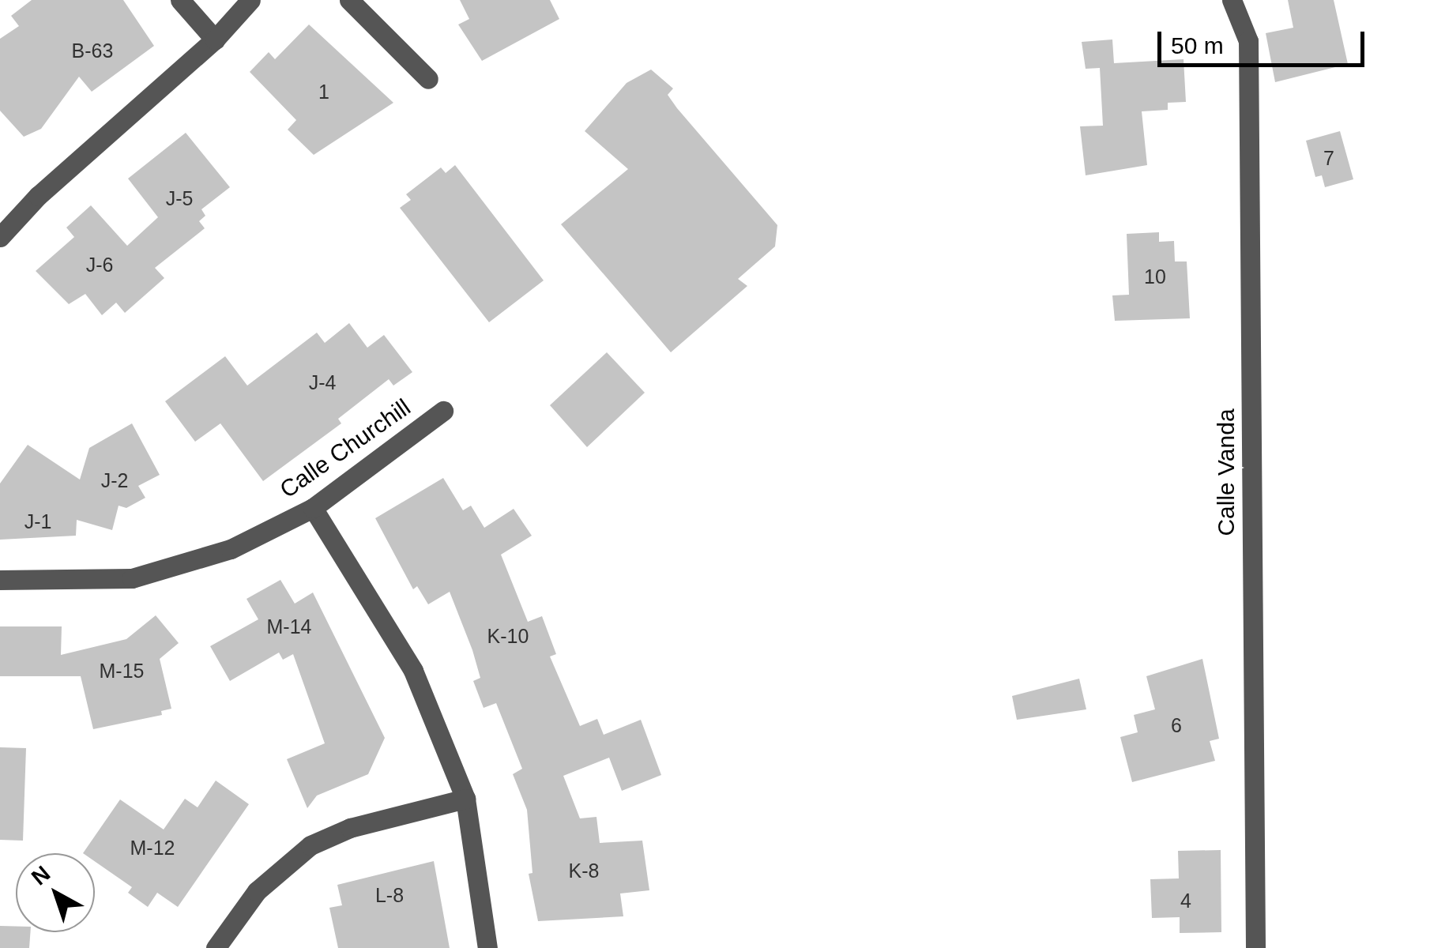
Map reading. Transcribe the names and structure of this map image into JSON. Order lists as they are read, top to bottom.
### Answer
{
  "streets": {
    "street": ["Calle Churchill", "Calle Vanda"]
  },
  "house_numbers": [
    "B-63",
    "1",
    "7",
    "J-5",
    "J-6",
    "10",
    "J-4",
    "J-2",
    "J-1",
    "M-14",
    "K-10",
    "M-15",
    "6",
    "M-12",
    "K-8",
    "L-8",
    "4"
  ],
  "scale_bar": "50 m",
  "north": "top left"
}
